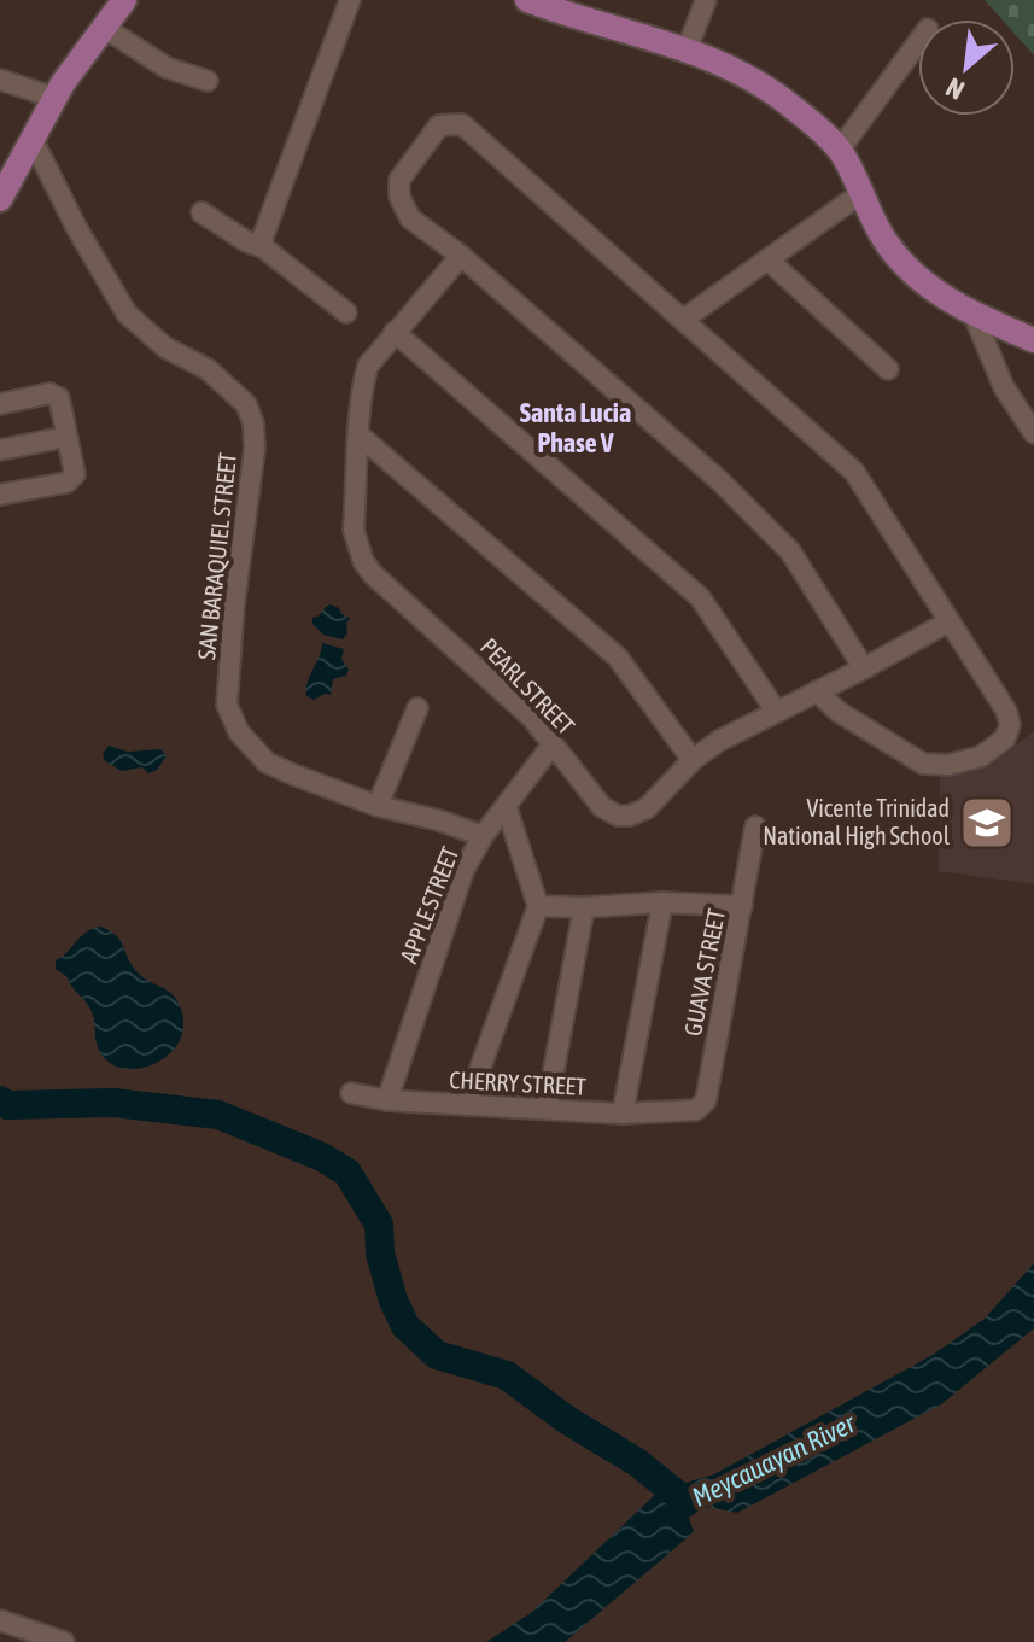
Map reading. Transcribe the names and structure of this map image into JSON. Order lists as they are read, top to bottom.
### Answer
{
  "streets": {
    "street": [
      "SAN BARAQUIEL STREET",
      "PEARL STREET",
      "APPLE STREET",
      "GUAVA STREET",
      "CHERRY STREET"
    ]
  },
  "crossings": [
    ["SAN BARAQUIEL STREET", "APPLE STREET"],
    ["PEARL STREET", "APPLE STREET"],
    ["APPLE STREET", "CHERRY STREET"],
    ["GUAVA STREET", "CHERRY STREET"]
  ],
  "districts": ["Santa Lucia Phase V"],
  "water": ["Meycauayan River"],
  "places": {
    "school or university": ["Vicente Trinidad National High School"]
  },
  "north": "bottom left"
}
